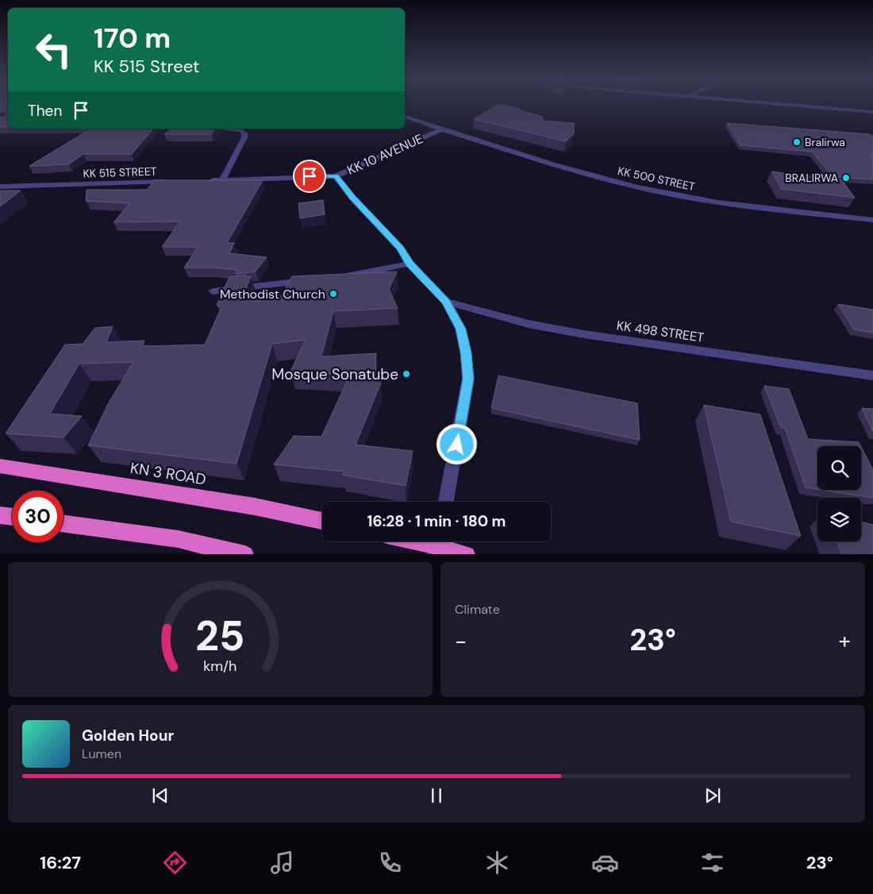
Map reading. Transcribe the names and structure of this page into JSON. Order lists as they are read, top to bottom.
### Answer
{
  "streets": {
    "highway": ["KN 3 ROAD"],
    "street": [
      "KK 10 AVENUE",
      "KK 515 STREET",
      "KK 500 STREET",
      "KK 498 STREET"
    ]
  },
  "crossings": [
    ["KK 10 AVENUE", "KK 500 STREET"],
    ["KK 10 AVENUE", "KK 498 STREET"]
  ],
  "places": [
    "Bralirwa",
    "BRALIRWA",
    "Methodist Church",
    "Mosque Sonatube"
  ],
  "page": {
    "turn": ["170 m", "KK 515 Street"],
    "then": "Then",
    "limit": "30",
    "trip": "16:28 · 1 min · 180 m",
    "tile": "Climate",
    "heat": ["−", "23°", "+"],
    "song": ["Golden Hour", "Lumen"],
    "tabs": ["16:27", "23°"],
    "gauge": ["25", "km/h"]
  }
}
